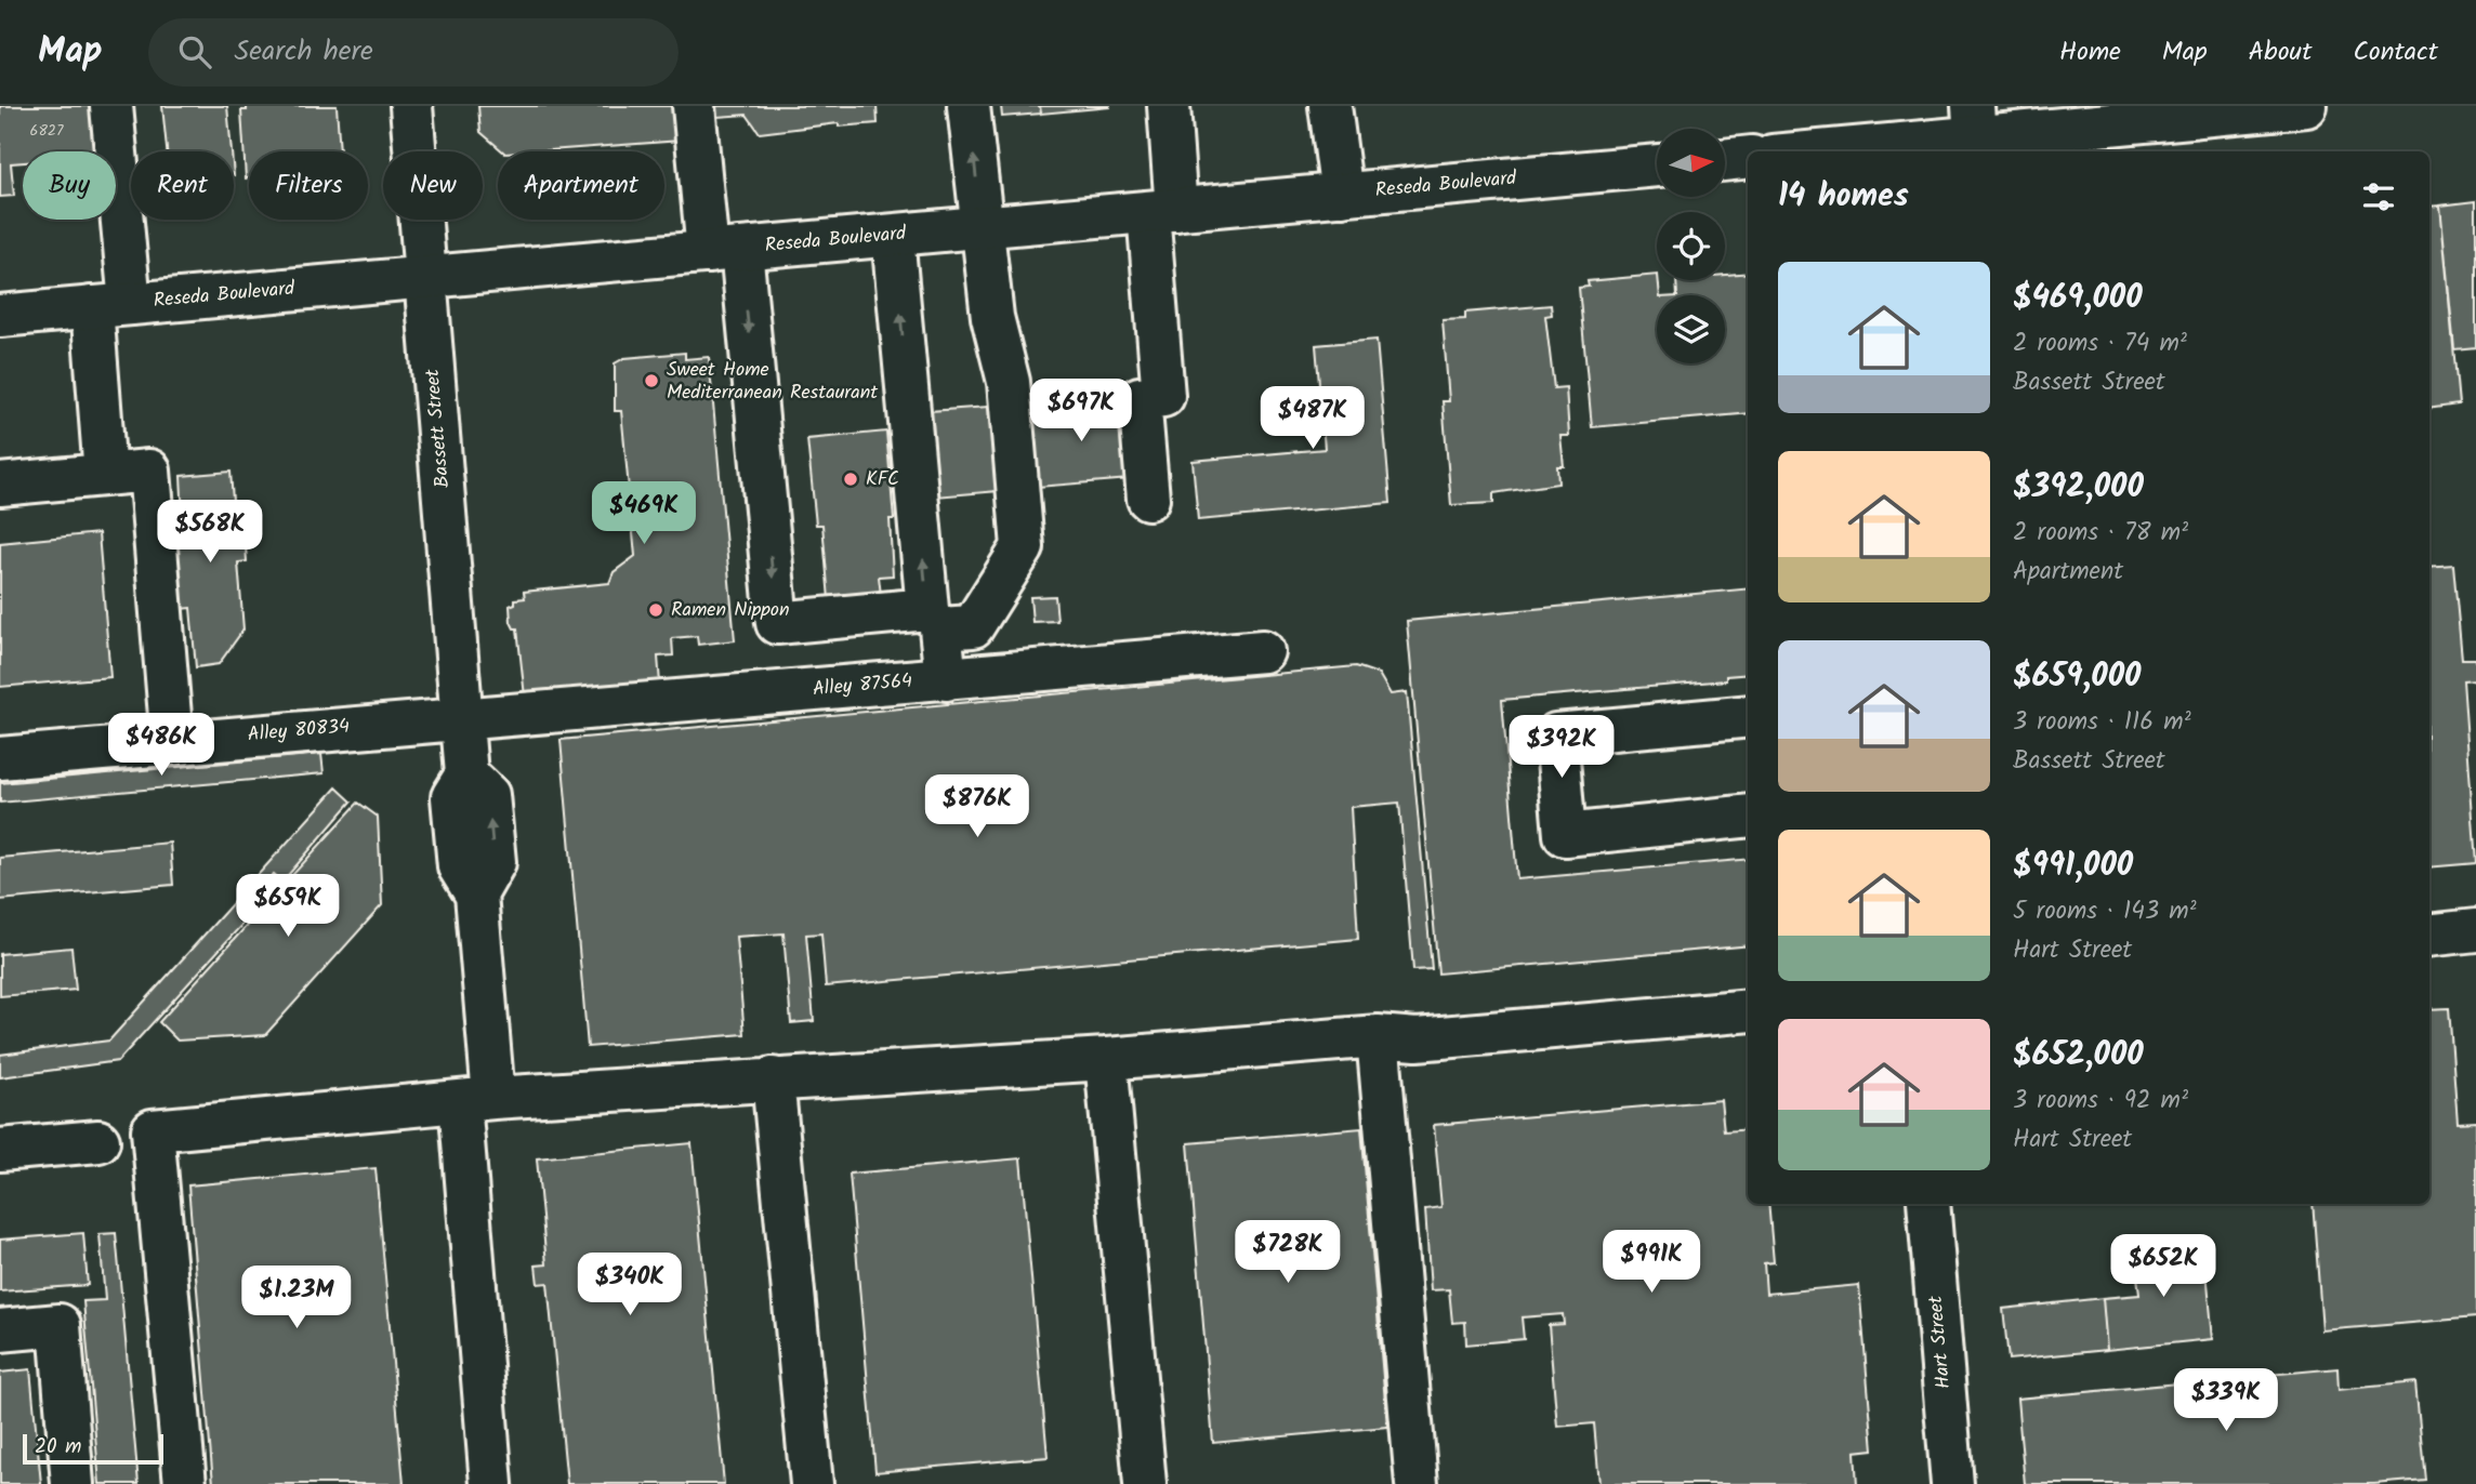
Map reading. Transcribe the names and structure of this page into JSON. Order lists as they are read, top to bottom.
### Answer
{
  "streets": {
    "main road": [
      "Reseda Boulevard",
      "Bassett Street",
      "Alley 87564",
      "Alley 80834",
      "Hart Street"
    ]
  },
  "crossings": [
    ["Reseda Boulevard", "Bassett Street"],
    ["Bassett Street", "Alley 87564"],
    ["Bassett Street", "Alley 80834"],
    ["Alley 87564", "Alley 80834"]
  ],
  "places": ["Sweet Home Mediterranean Restaurant", "KFC", "Ramen Nippon"],
  "house_numbers": ["6827"],
  "scale_bar": "20 m",
  "north": "right",
  "page": {
    "header": "Map",
    "search": "Search here",
    "nav": [
      "Home",
      "Map",
      "About",
      "Contact"
    ],
    "chip": [
      "Buy",
      "Rent",
      "Filters",
      "New",
      "Apartment"
    ],
    "heading": "14 homes",
    "list": [
      {
        "name": "$469,000",
        "note": "2 rooms · 74 m² · Bassett Street"
      },
      {
        "name": "$392,000",
        "note": "2 rooms · 78 m² · Apartment"
      },
      {
        "name": "$659,000",
        "note": "3 rooms · 116 m² · Bassett Street"
      },
      {
        "name": "$991,000",
        "note": "5 rooms · 143 m² · Hart Street"
      },
      {
        "name": "$652,000",
        "note": "3 rooms · 92 m² · Hart Street"
      }
    ],
    "price": [
      "$697K",
      "$487K",
      "$469K",
      "$568K",
      "$486K",
      "$392K",
      "$876K",
      "$659K",
      "$728K",
      "$991K",
      "$652K",
      "$340K",
      "$1.23M",
      "$339K"
    ],
    "scale": "20 m"
  }
}
